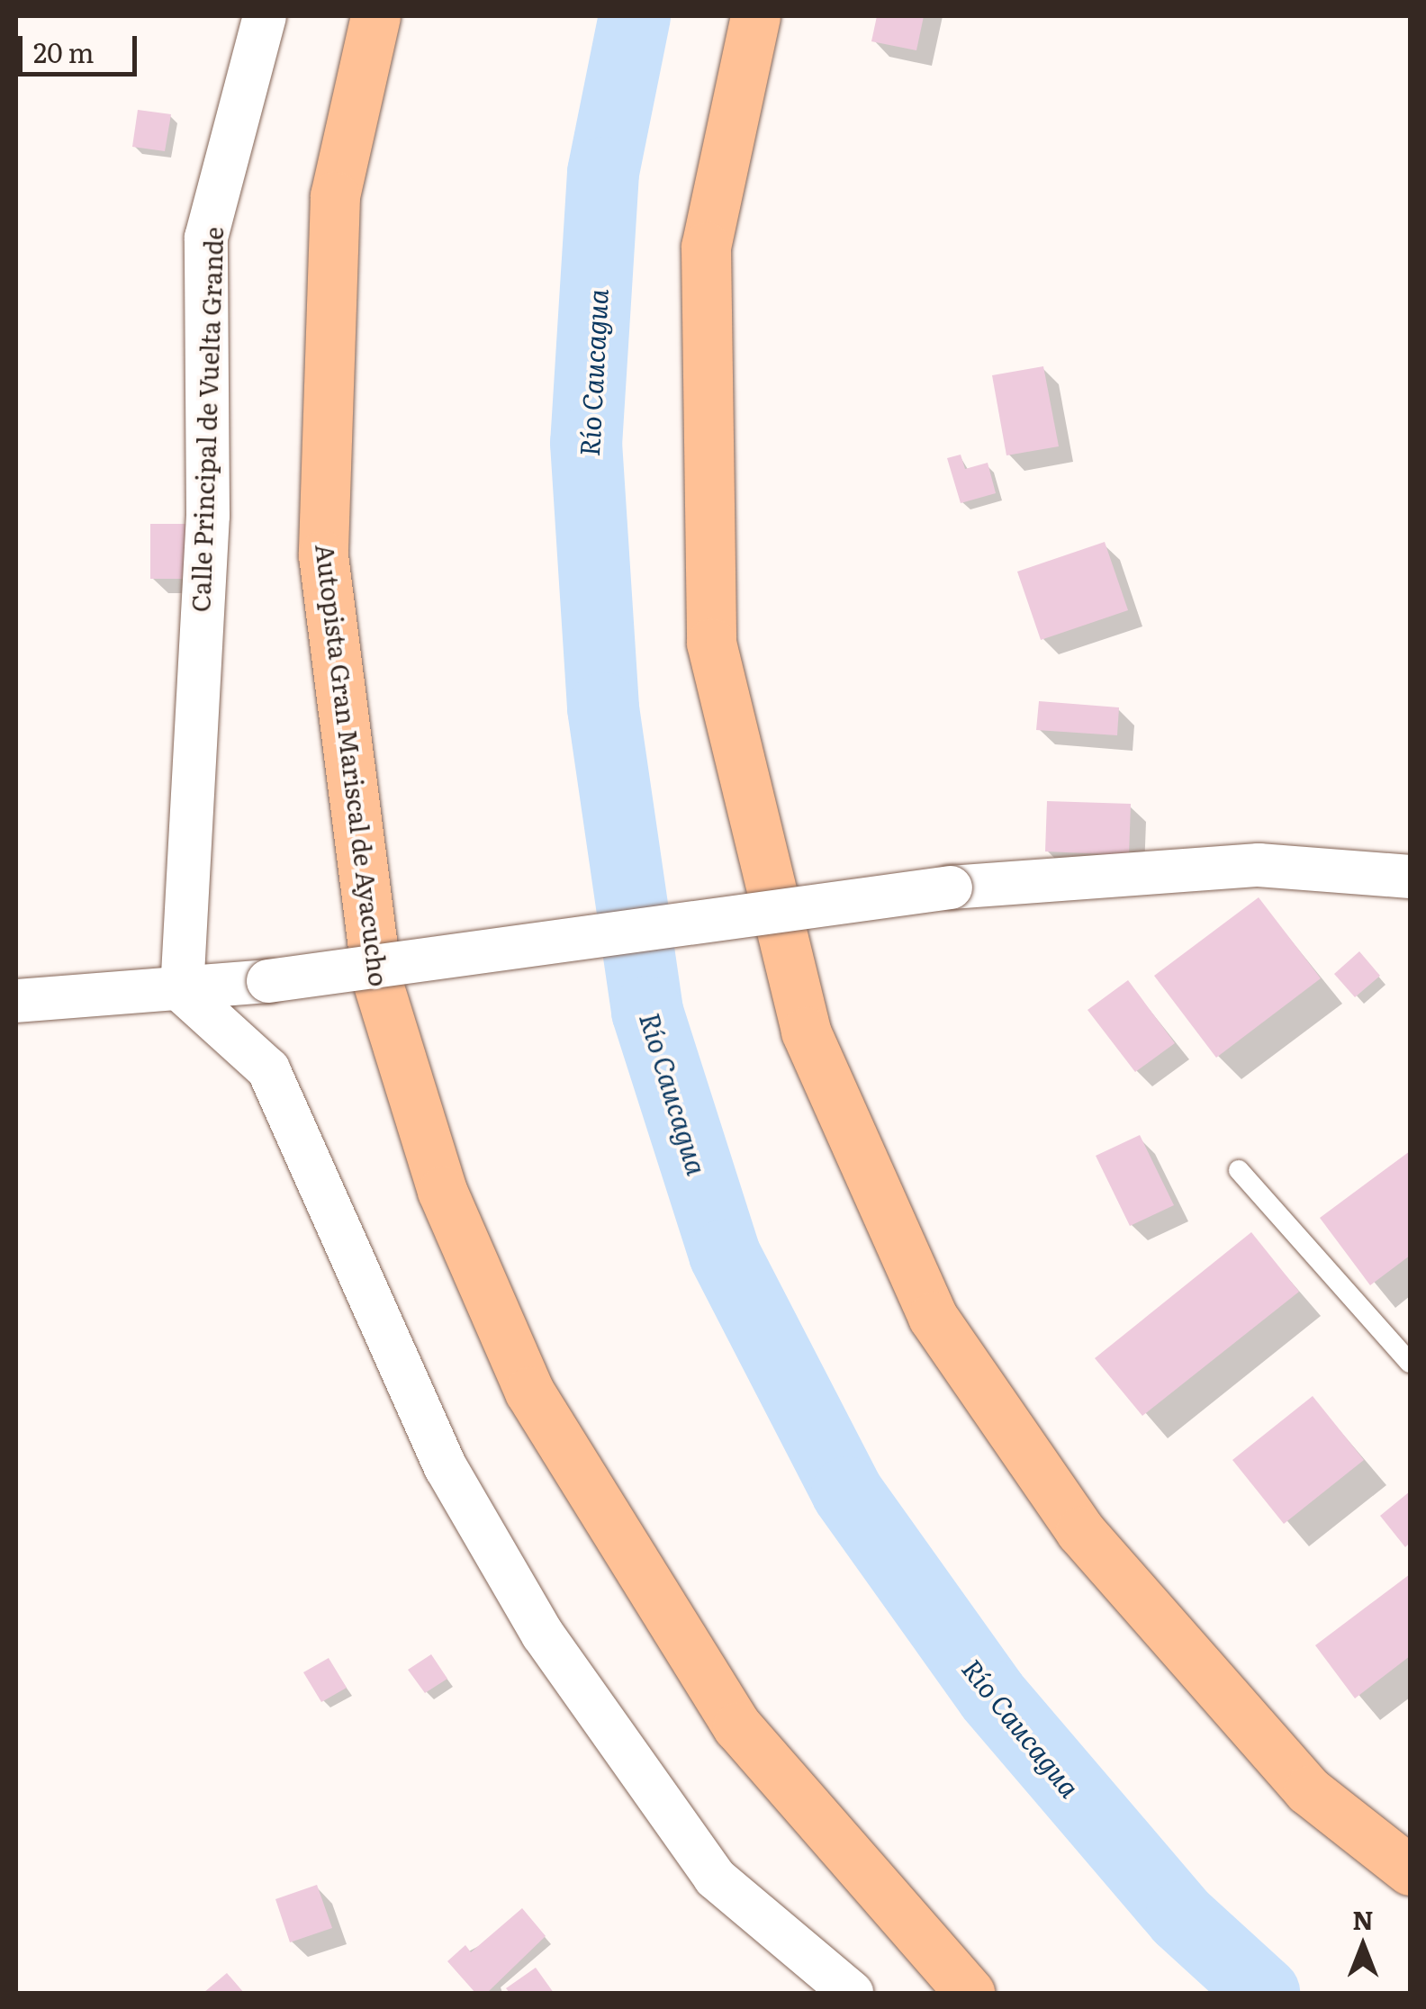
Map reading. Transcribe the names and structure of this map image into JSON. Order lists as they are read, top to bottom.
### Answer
{
  "streets": {
    "highway": ["Autopista Gran Mariscal de Ayacucho"],
    "street": ["Calle Principal de Vuelta Grande"]
  },
  "water": ["Río Caucagua"],
  "scale_bar": "20 m",
  "north": "top"
}
